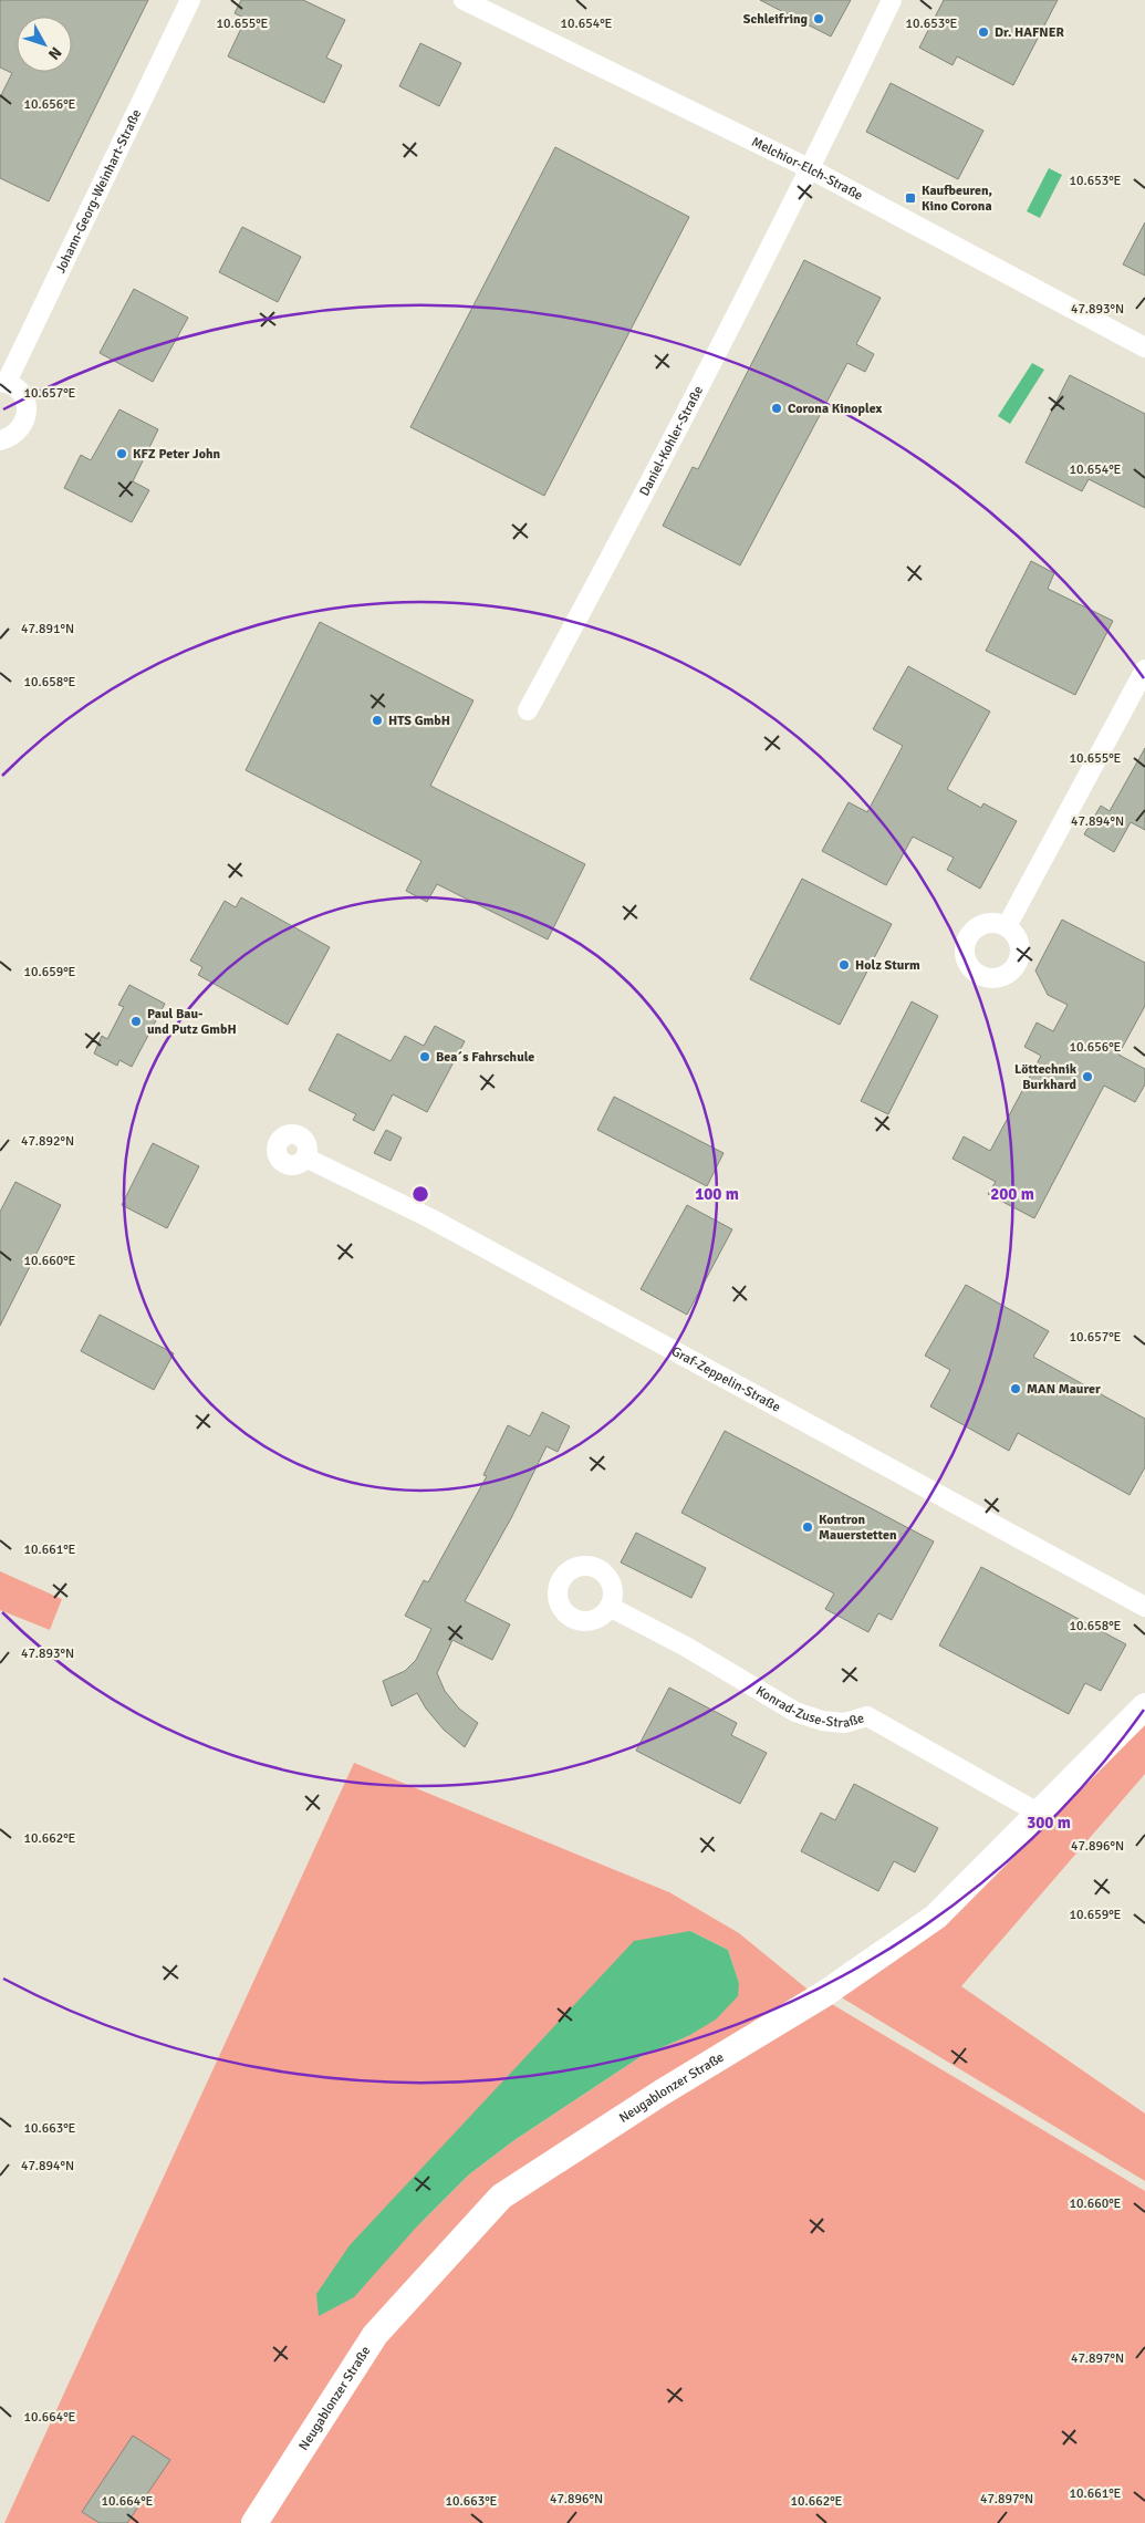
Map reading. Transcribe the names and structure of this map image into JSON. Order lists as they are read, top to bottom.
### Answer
{
  "streets": {
    "street": [
      "Melchior-Elch-Straße",
      "Johann-Georg-Weinhart-Straße",
      "Daniel-Kohler-Straße",
      "Graf-Zeppelin-Straße",
      "Konrad-Zuse-Straße",
      "Neugablonzer Straße"
    ]
  },
  "crossings": [
    ["Melchior-Elch-Straße", "Daniel-Kohler-Straße"],
    ["Konrad-Zuse-Straße", "Neugablonzer Straße"]
  ],
  "places": {
    "other": [
      "Schleifring",
      "Dr. HAFNER",
      "Corona Kinoplex",
      "KFZ Peter John",
      "HTS GmbH",
      "Holz Sturm",
      "Paul Bau- und Putz GmbH",
      "Bea´s Fahrschule",
      "Löttechnik Burkhard",
      "MAN Maurer",
      "Kontron Mauerstetten"
    ],
    "transit": ["Kaufbeuren, Kino Corona"]
  },
  "north": "bottom right",
  "coordinates": [
    "10.653°E",
    "10.655°E",
    "10.654°E",
    "10.656°E",
    "47.893°N",
    "10.657°E",
    "47.891°N",
    "10.658°E",
    "47.894°N",
    "10.659°E",
    "47.892°N",
    "10.660°E",
    "10.661°E",
    "10.662°E",
    "47.896°N",
    "10.663°E",
    "47.897°N",
    "10.664°E"
  ],
  "rings": ["100 m", "200 m", "300 m"]
}
